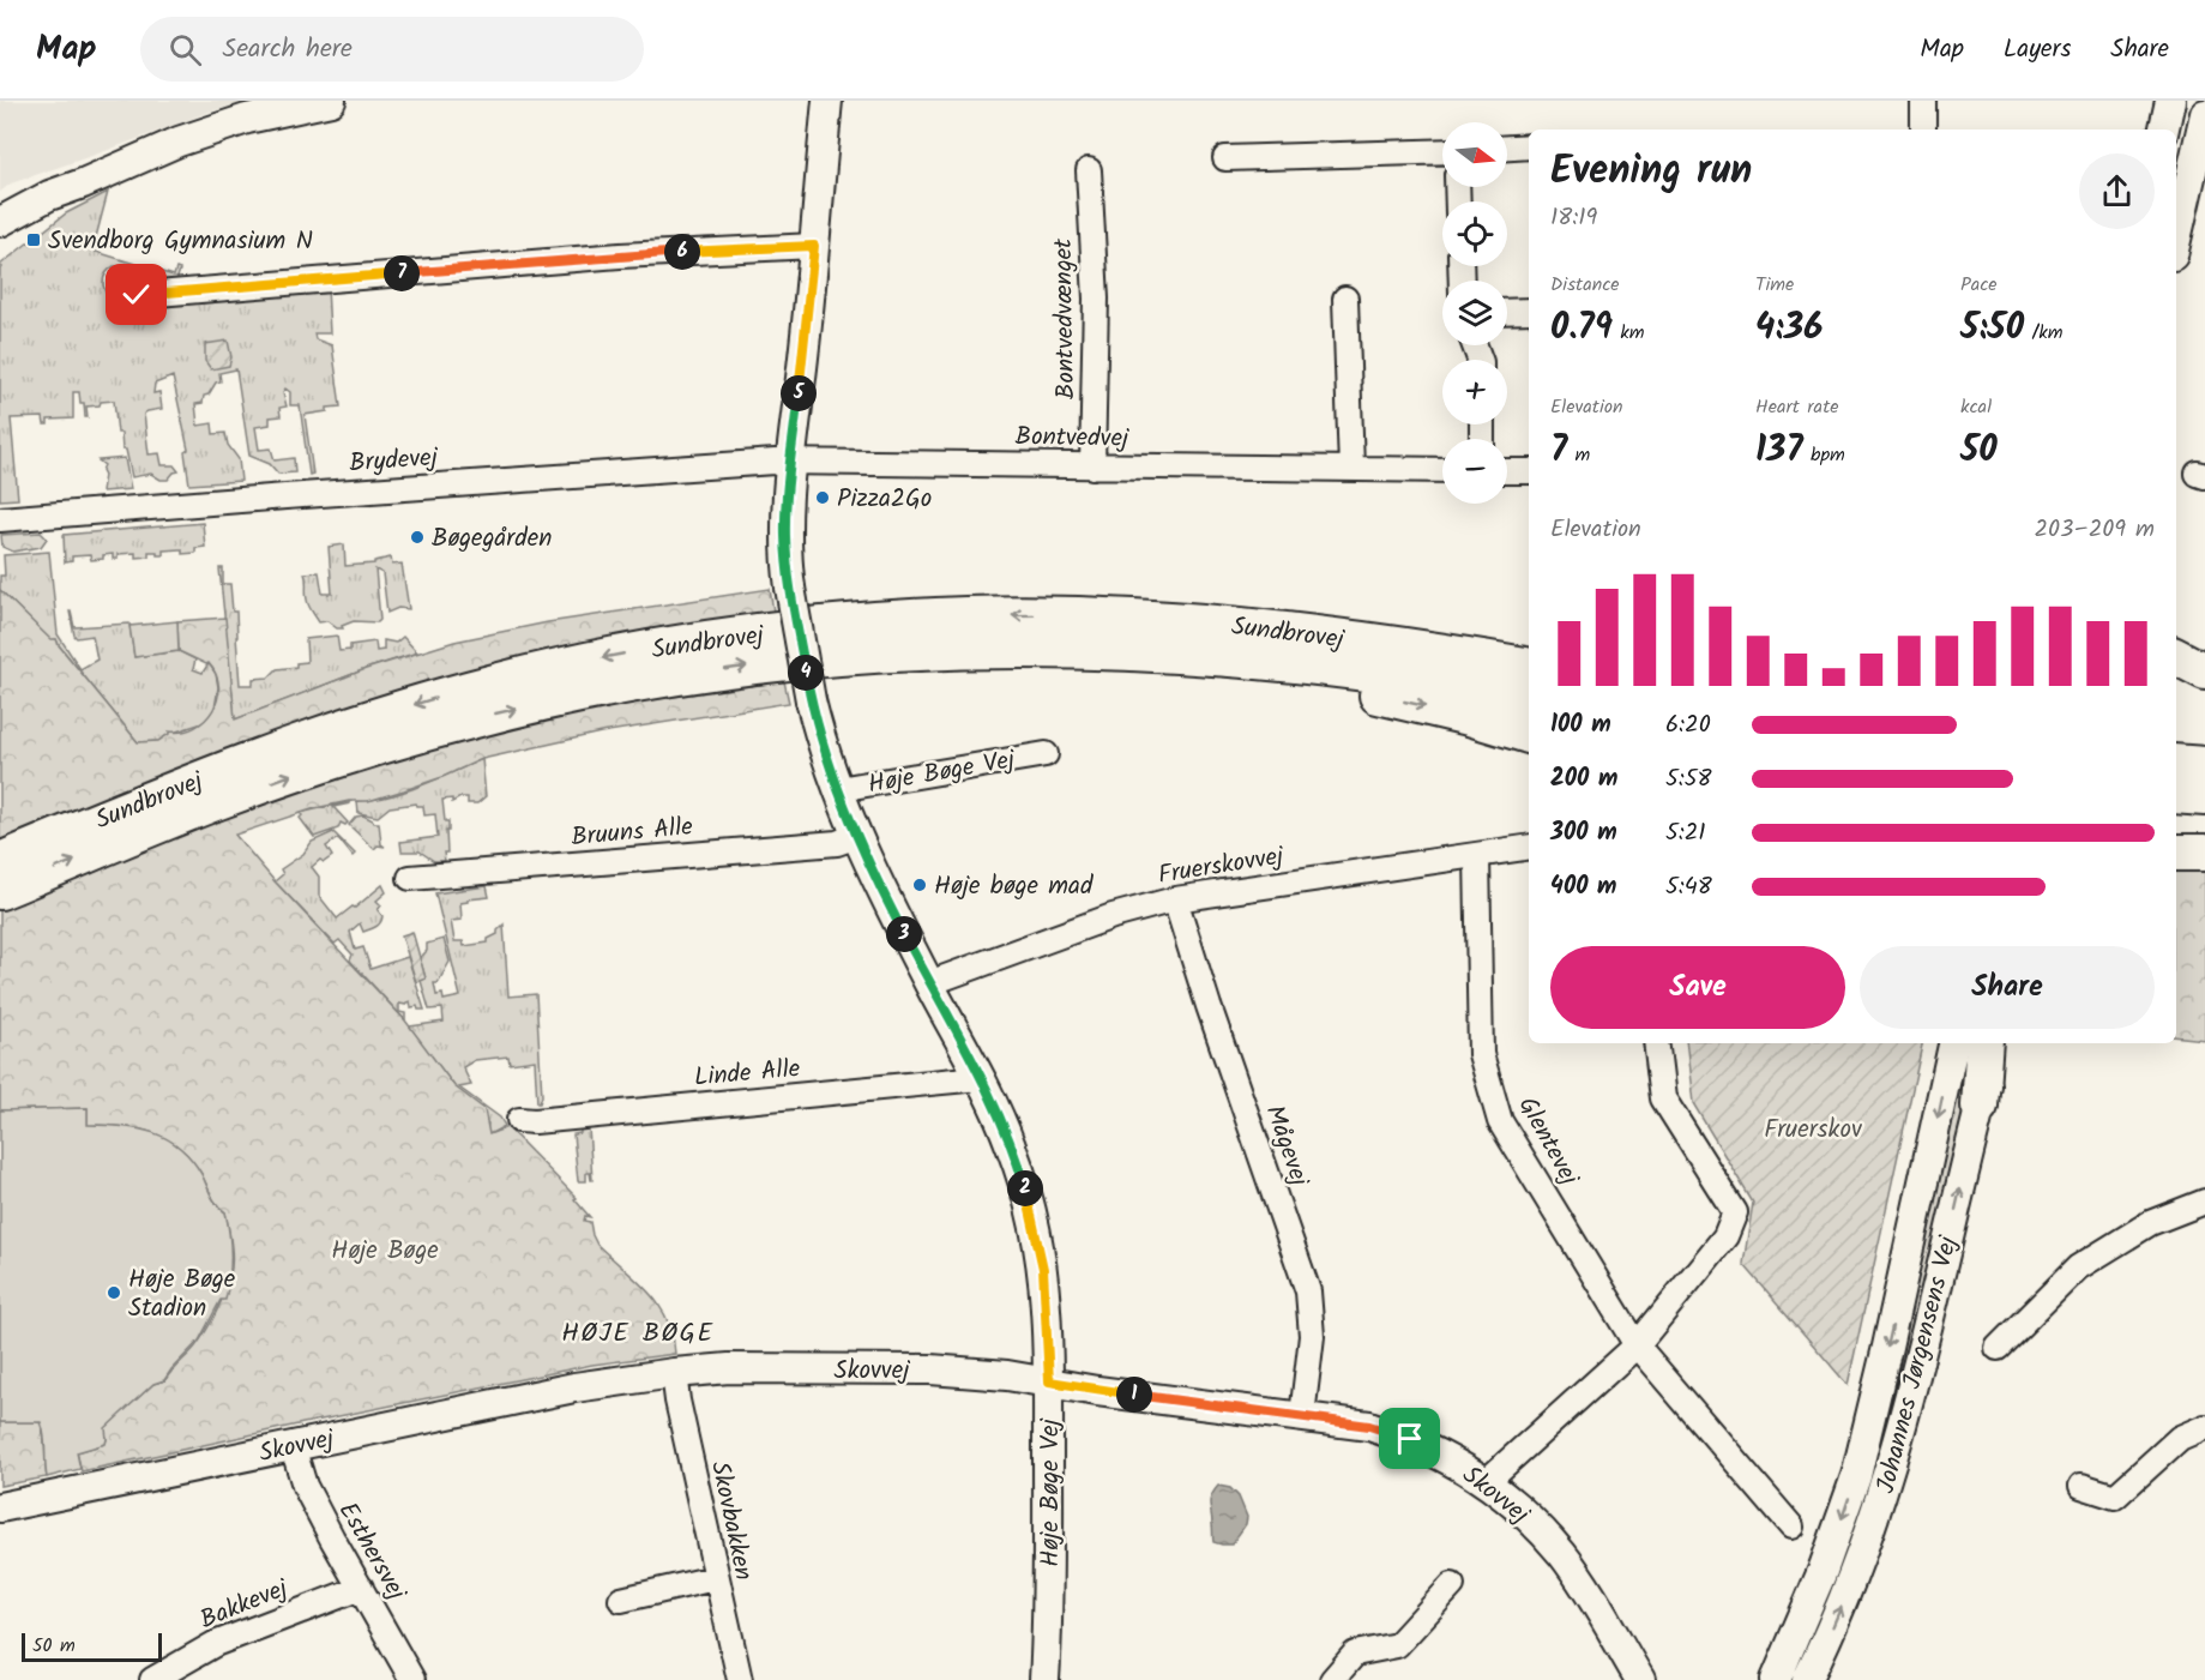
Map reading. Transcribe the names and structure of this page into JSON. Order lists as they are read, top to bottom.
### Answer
{
  "streets": {
    "main road": ["Sundbrovej"],
    "street": [
      "Bontvedvænget",
      "Bontvedvej",
      "Brydevej",
      "Høje Bøge Vej",
      "Bruuns Alle",
      "Fruerskovvej",
      "Linde Alle",
      "Glentevej",
      "Mågevej",
      "Johannes Jørgensens Vej",
      "Skovvej",
      "Skovbakken",
      "Esthersvej",
      "Bakkevej"
    ]
  },
  "crossings": [
    ["Bontvedvænget", "Bontvedvej"],
    ["Bontvedvej", "Brydevej"],
    ["Bontvedvej", "Høje Bøge Vej"],
    ["Brydevej", "Høje Bøge Vej"],
    ["Høje Bøge Vej", "Bruuns Alle"],
    ["Høje Bøge Vej", "Fruerskovvej"],
    ["Høje Bøge Vej", "Linde Alle"],
    ["Høje Bøge Vej", "Skovvej"],
    ["Fruerskovvej", "Glentevej"],
    ["Fruerskovvej", "Mågevej"],
    ["Mågevej", "Skovvej"],
    ["Skovvej", "Skovbakken"],
    ["Skovvej", "Esthersvej"],
    ["Esthersvej", "Bakkevej"]
  ],
  "districts": ["HØJE BØGE"],
  "parks": ["Fruerskov", "Høje Bøge"],
  "places": {
    "transit": ["Svendborg Gymnasium N"],
    "other": [
      "Pizza2Go",
      "Bøgegården",
      "Høje bøge mad",
      "Høje Bøge Stadion"
    ]
  },
  "scale_bar": "50 m",
  "north": "right",
  "page": {
    "header": "Map",
    "search": "Search here",
    "nav": ["Map", "Layers", "Share"],
    "map_buttons": ["+", "−"],
    "heading": ["Evening run", "18:19"],
    "pins": [
      "6",
      "7",
      "5",
      "4",
      "3",
      "2",
      "1"
    ],
    "stats": [
      ["Distance", "0.79 km"],
      ["Time", "4:36"],
      ["Pace", "5:50 /km"],
      ["Elevation", "7 m"],
      ["Heart rate", "137 bpm"],
      ["kcal", "50"]
    ],
    "chart": ["Elevation", "203–209 m"],
    "list": [
      {
        "name": "100 m",
        "note": "6:20"
      },
      {
        "name": "200 m",
        "note": "5:58"
      },
      {
        "name": "300 m",
        "note": "5:21"
      },
      {
        "name": "400 m",
        "note": "5:48"
      }
    ],
    "buttons": ["Save", "Share"],
    "scale": "50 m"
  }
}
